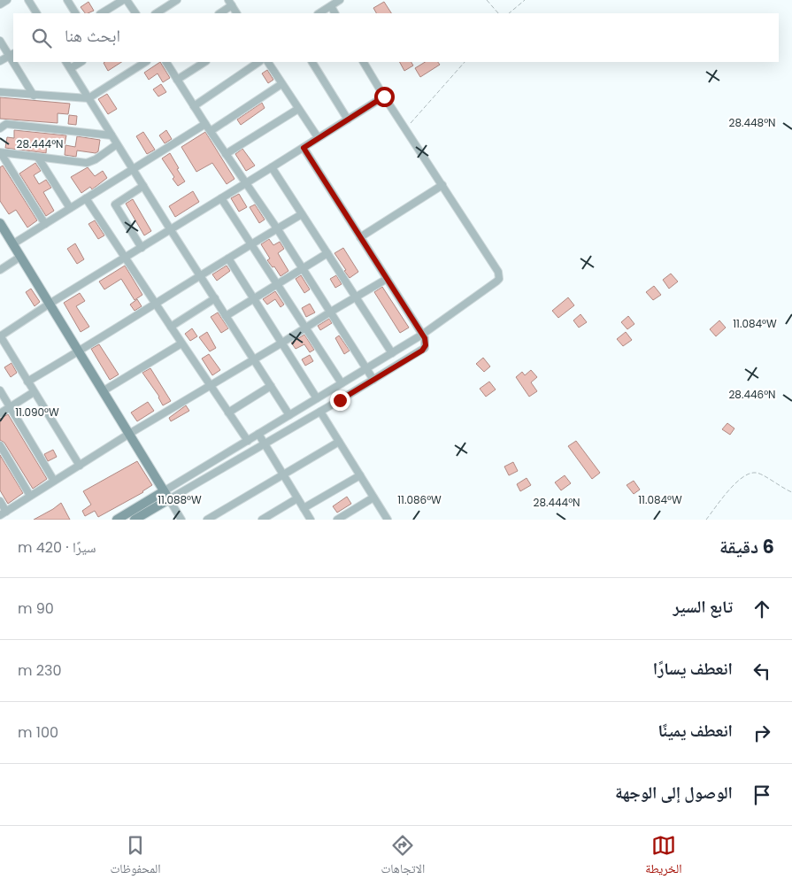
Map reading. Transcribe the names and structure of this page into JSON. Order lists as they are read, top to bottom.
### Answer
{
  "page": {
    "search": "ابحث هنا",
    "heading": ["6 دقيقة", "سيرًا · 420 m"],
    "list": [
      ["تابع السير", "90 m"],
      ["انعطف يسارًا", "230 m"],
      ["انعطف يمينًا", "100 m"],
      "الوصول إلى الوجهة"
    ],
    "nav": ["الخريطة", "الاتجاهات", "المحفوظات"]
  },
  "coordinates": [
    "28.448°N",
    "28.444°N",
    "11.084°W",
    "28.446°N",
    "11.090°W",
    "11.088°W",
    "11.086°W"
  ]
}
